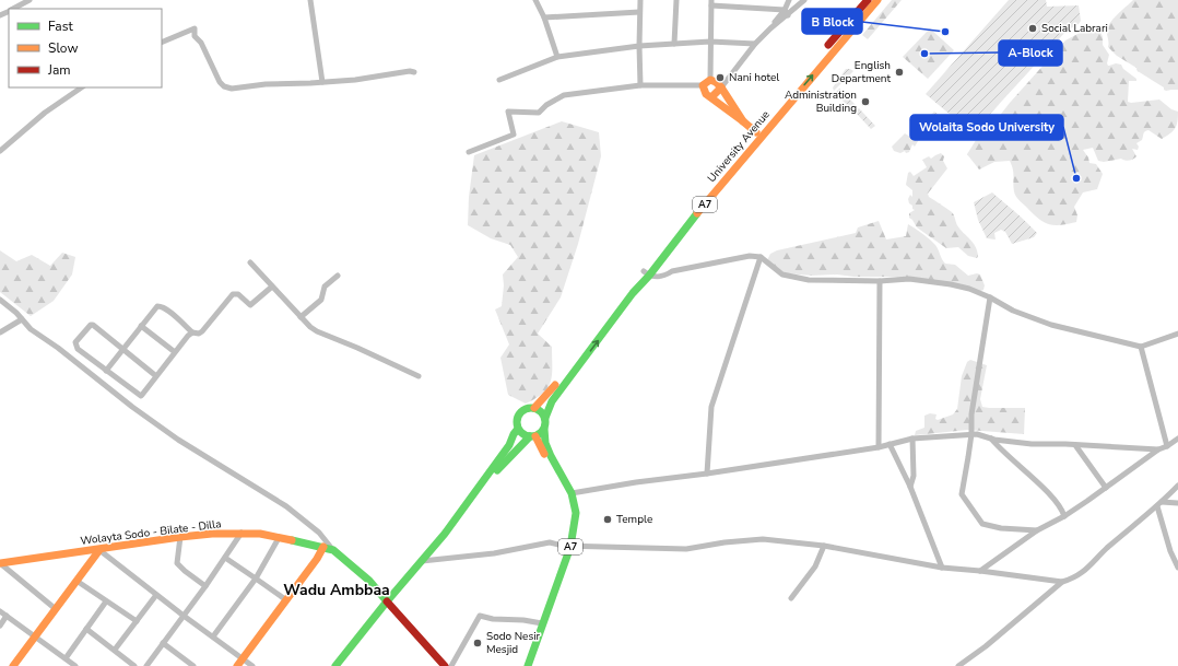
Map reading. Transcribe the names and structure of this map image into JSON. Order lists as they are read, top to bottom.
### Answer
{
  "streets": {
    "main road": ["University Avenue", "A7", "Wolayta Sodo - Bilate - Dilla"]
  },
  "crossings": [
    ["University Avenue", "A7"],
    ["A7", "Wolayta Sodo - Bilate - Dilla"]
  ],
  "districts": ["Wadu Ambbaa"],
  "places": [
    "Social Labrari",
    "B Block",
    "A-Block",
    "English Department",
    "Nani hotel",
    "Administration Building",
    "Wolaita Sodo University",
    "Temple",
    "Sodo Nesir Mesjid"
  ],
  "legend": ["Fast", "Slow", "Jam"]
}
